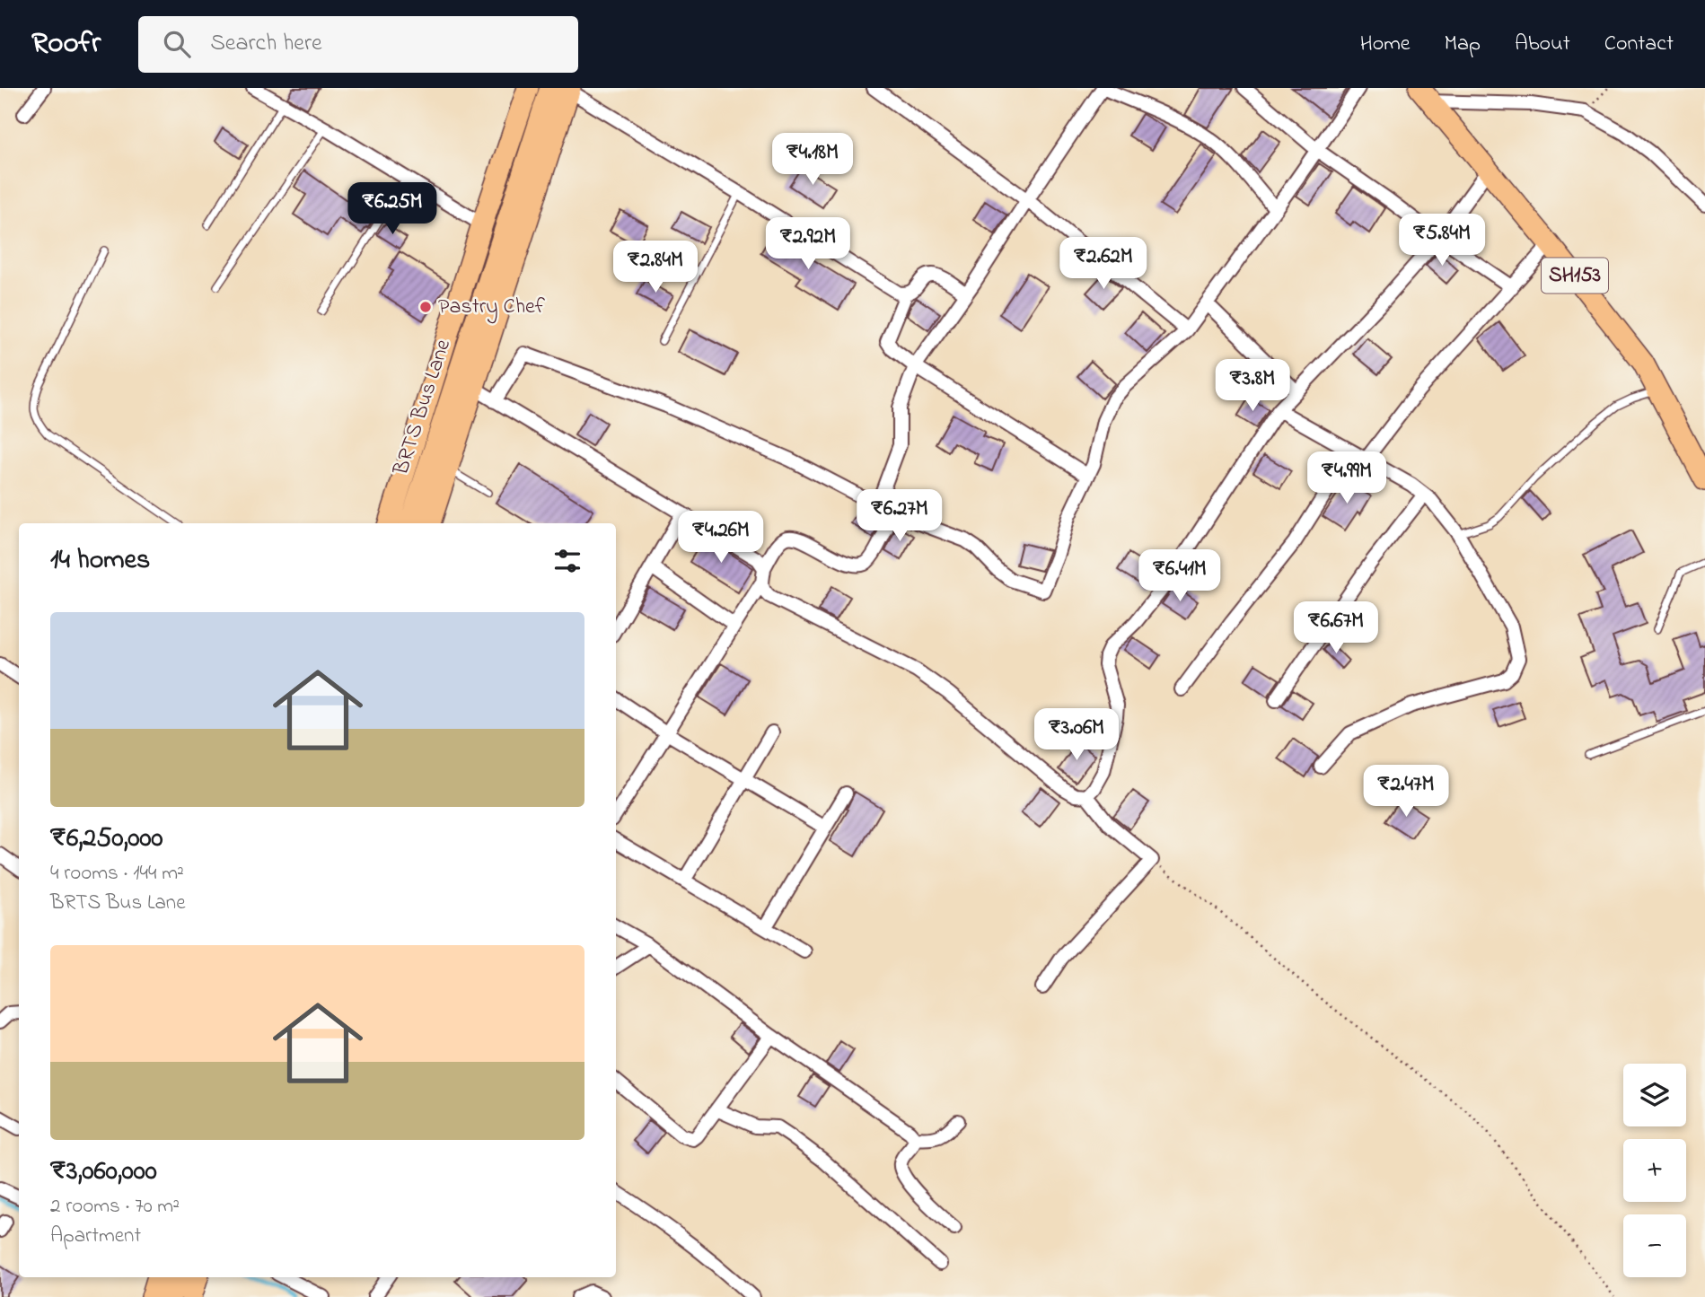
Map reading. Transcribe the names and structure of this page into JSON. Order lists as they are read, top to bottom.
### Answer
{
  "streets": {
    "main road": ["SH153", "BRTS Bus Lane"]
  },
  "places": ["Pastry Chef"],
  "page": {
    "header": "Roofr",
    "search": "Search here",
    "nav": [
      "Home",
      "Map",
      "About",
      "Contact"
    ],
    "price": [
      "₹4.18M",
      "₹6.25M",
      "₹5.84M",
      "₹2.92M",
      "₹2.62M",
      "₹2.84M",
      "₹3.8M",
      "₹4.99M",
      "₹6.27M",
      "₹4.26M",
      "₹6.41M",
      "₹6.67M",
      "₹3.06M",
      "₹2.47M"
    ],
    "heading": "14 homes",
    "list": [
      {
        "name": "₹6,250,000",
        "note": "4 rooms · 144 m² · BRTS Bus Lane"
      },
      {
        "name": "₹3,060,000",
        "note": "2 rooms · 70 m² · Apartment"
      }
    ],
    "map_buttons": ["+", "−"]
  }
}
